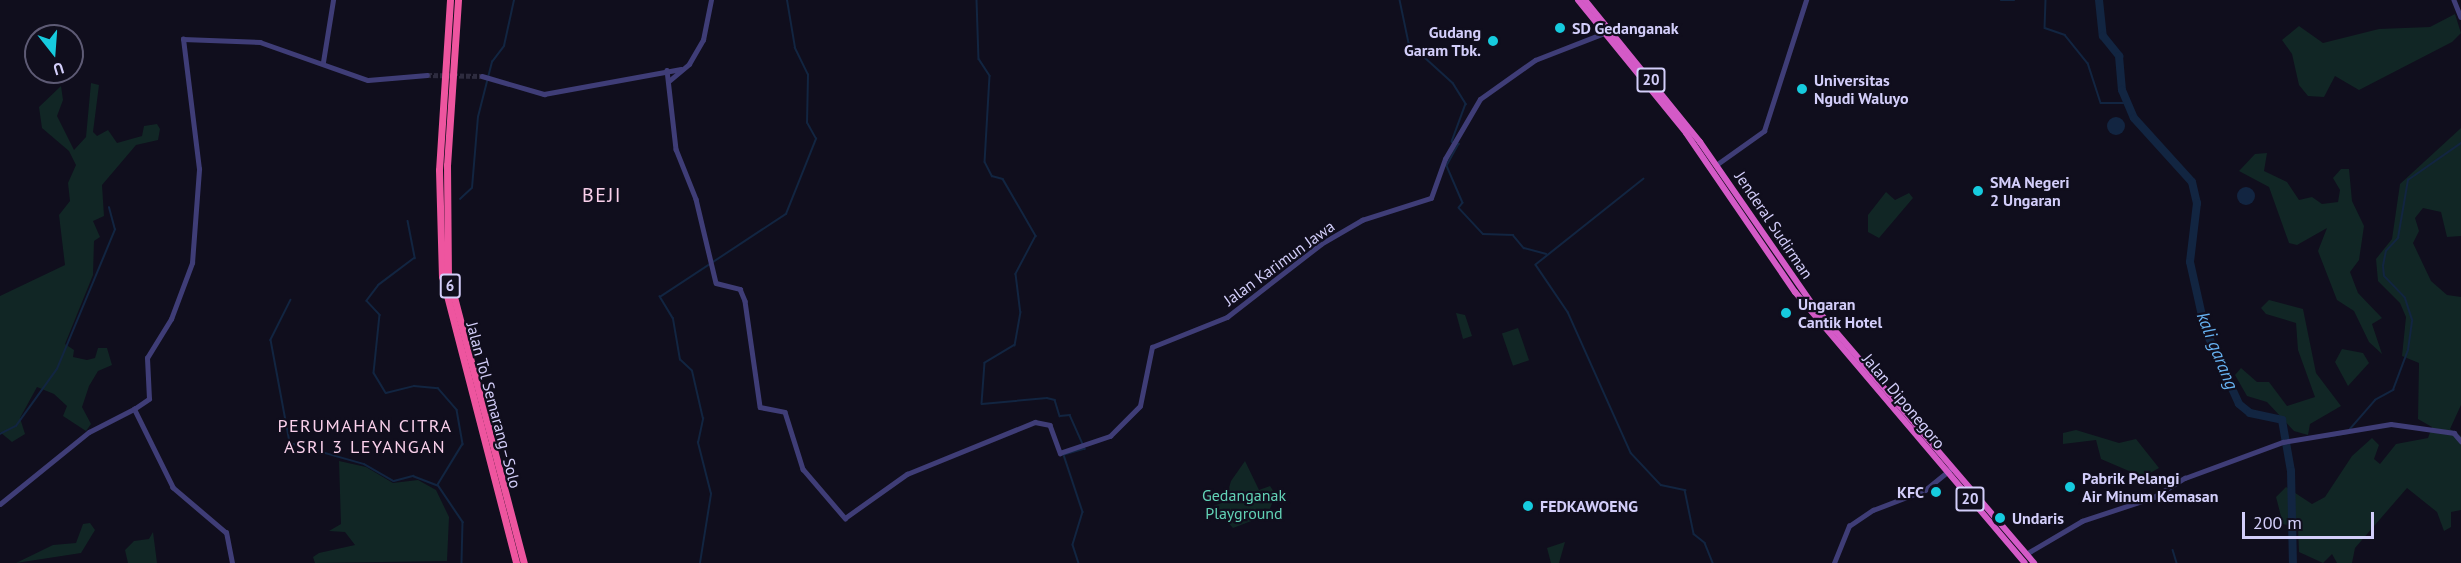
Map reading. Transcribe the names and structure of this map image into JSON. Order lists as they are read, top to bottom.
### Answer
{
  "streets": {
    "highway": [
      "20",
      "Jenderal Sudirman",
      "6",
      "Jalan Diponegoro",
      "Jalan Tol Semarang–Solo"
    ],
    "street": ["Jalan Karimun Jawa"]
  },
  "crossings": [
    ["20", "Jalan Diponegoro"],
    ["Jenderal Sudirman", "Jalan Karimun Jawa"],
    ["Jenderal Sudirman", "Jalan Diponegoro"]
  ],
  "districts": ["BEJI", "PERUMAHAN CITRA ASRI 3 LEYANGAN"],
  "water": ["kali garang"],
  "parks": ["Gedanganak Playground"],
  "places": [
    "SD Gedanganak",
    "Gudang Garam Tbk.",
    "Universitas Ngudi Waluyo",
    "SMA Negeri 2 Ungaran",
    "Ungaran Cantik Hotel",
    "Pabrik Pelangi Air Minum Kemasan",
    "KFC",
    "FEDKAWOENG",
    "Undaris"
  ],
  "scale_bar": "200 m",
  "north": "bottom"
}
